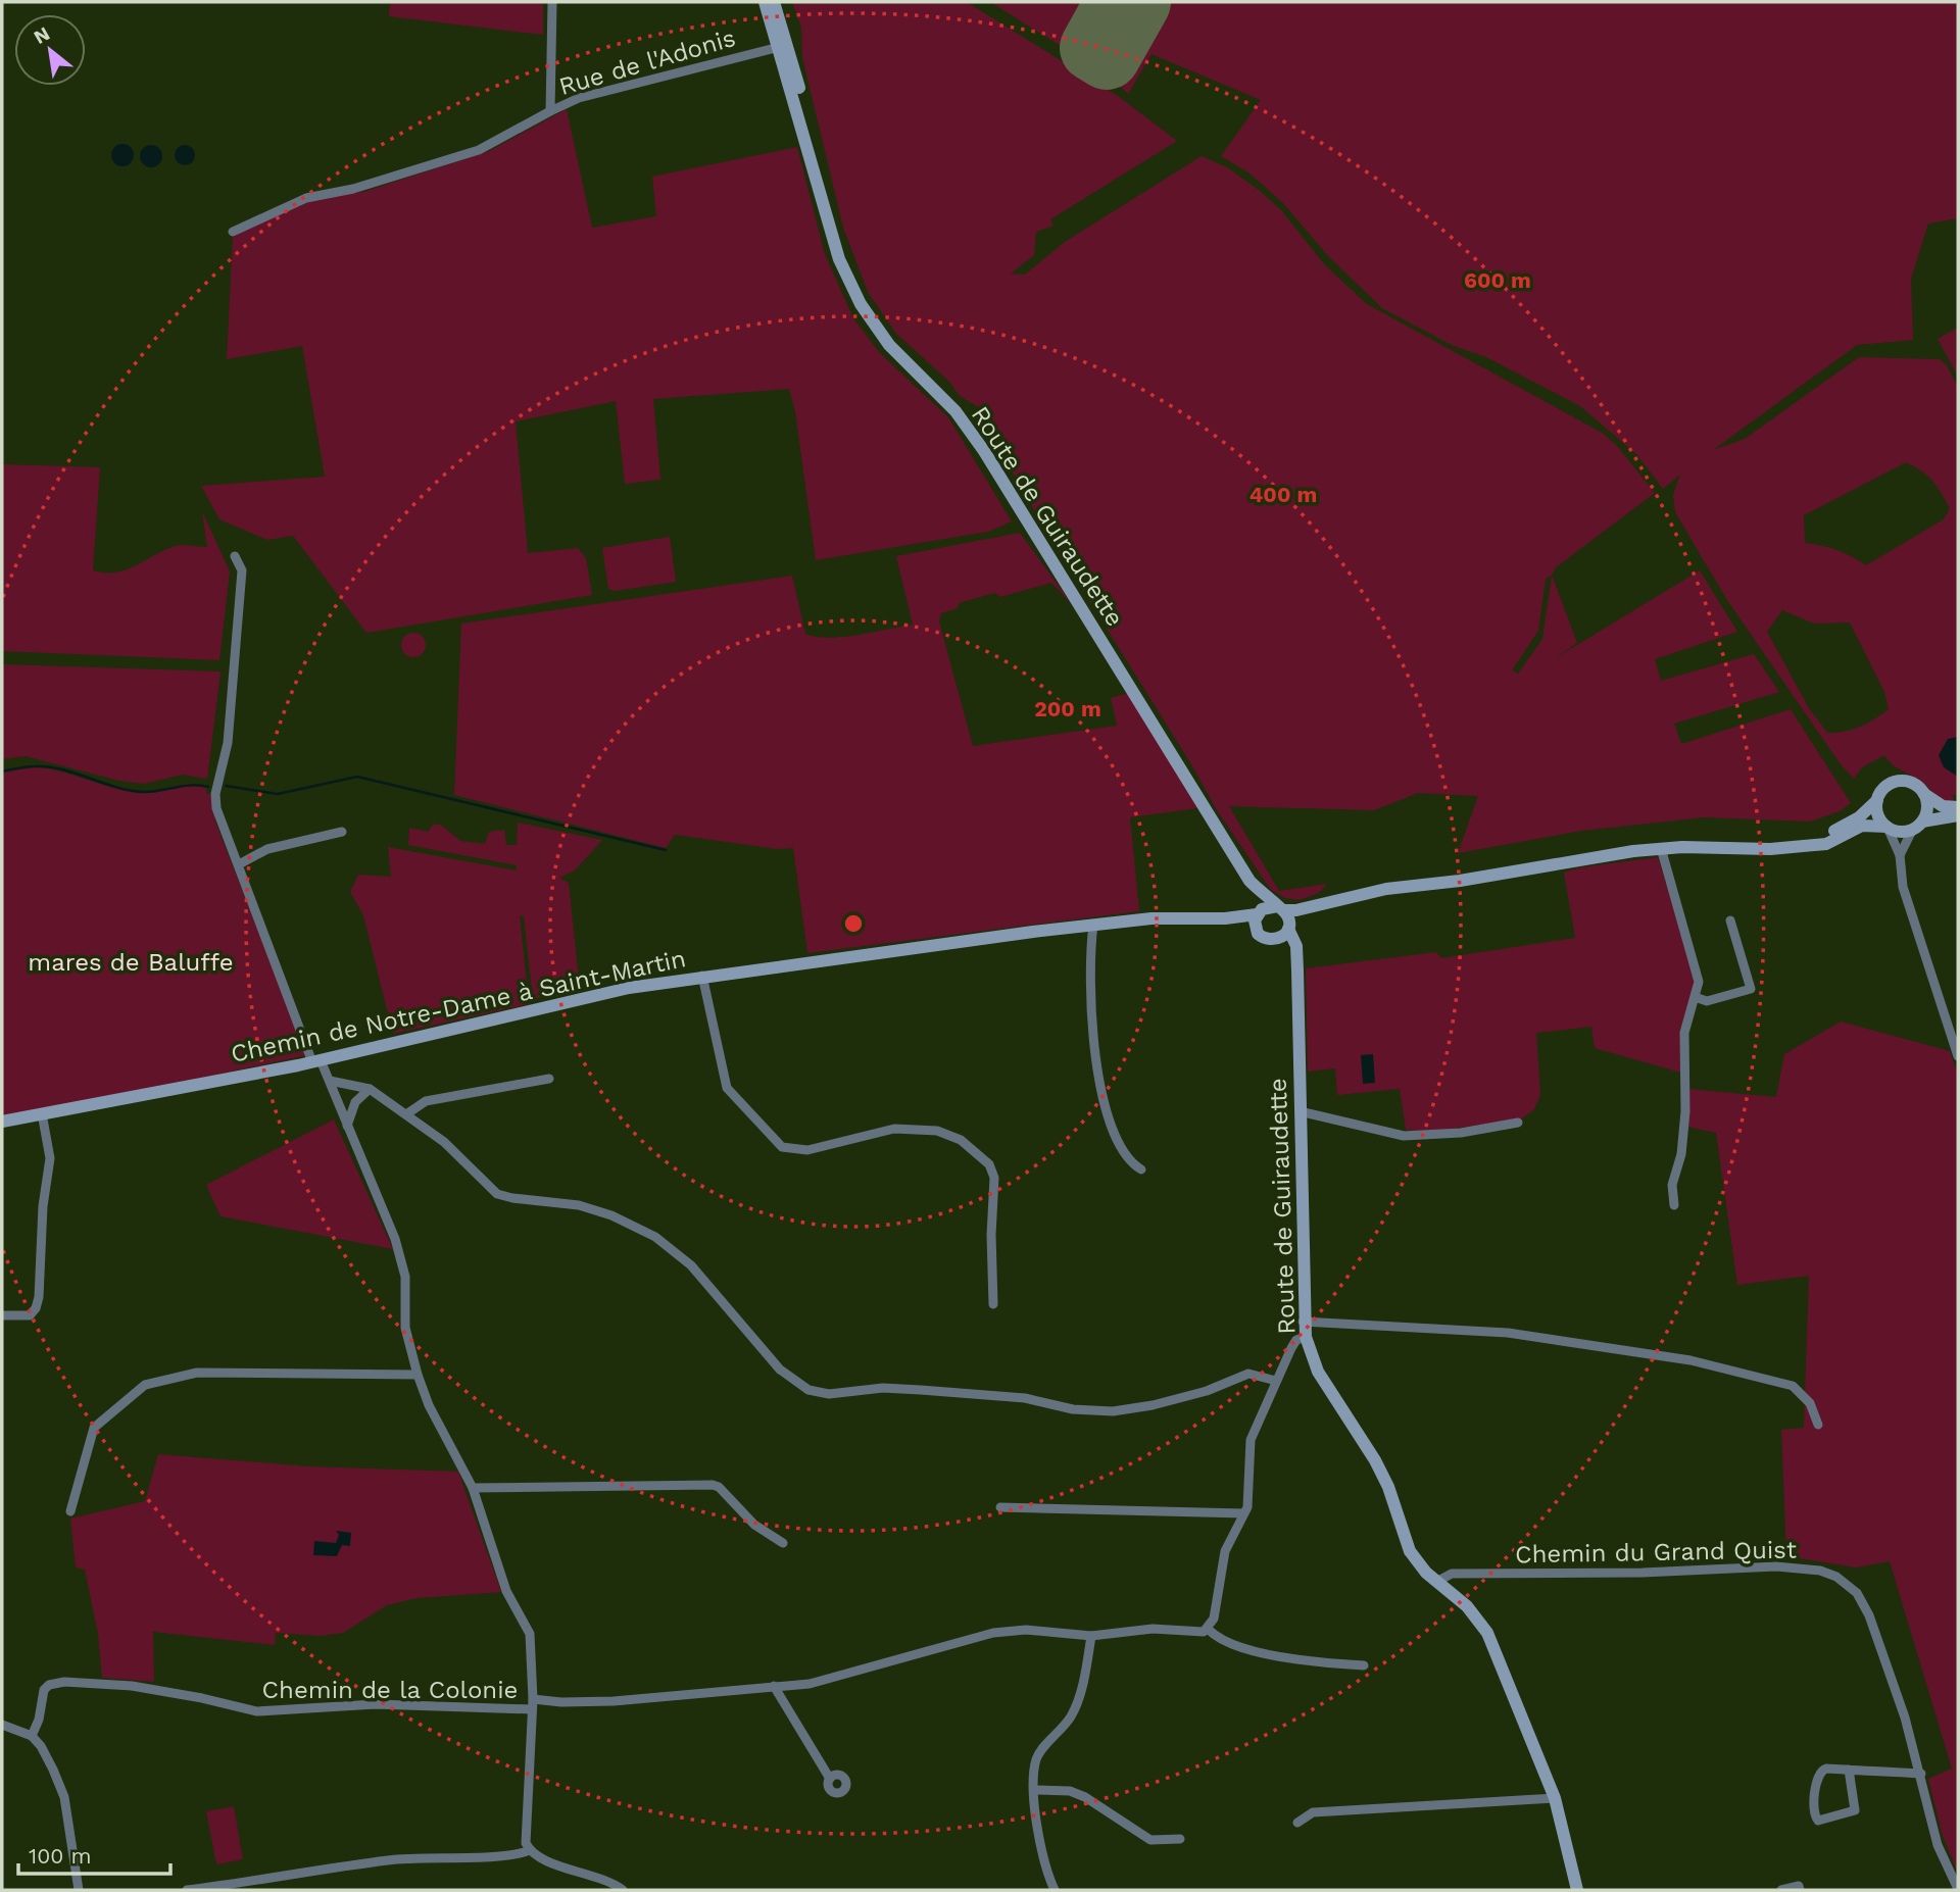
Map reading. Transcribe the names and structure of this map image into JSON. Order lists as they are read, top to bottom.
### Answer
{
  "streets": {
    "street": [
      "Rue de l'Adonis",
      "Route de Guiraudette",
      "Chemin de Notre-Dame à Saint-Martin",
      "Chemin du Grand Quist",
      "Chemin de la Colonie"
    ]
  },
  "crossings": [
    ["Rue de l'Adonis", "Route de Guiraudette"],
    ["Route de Guiraudette", "Chemin de Notre-Dame à Saint-Martin"],
    ["Route de Guiraudette", "Chemin du Grand Quist"]
  ],
  "parks": ["mares de Baluffe"],
  "scale_bar": "100 m",
  "north": "top left",
  "rings": ["600 m", "400 m", "200 m"]
}
